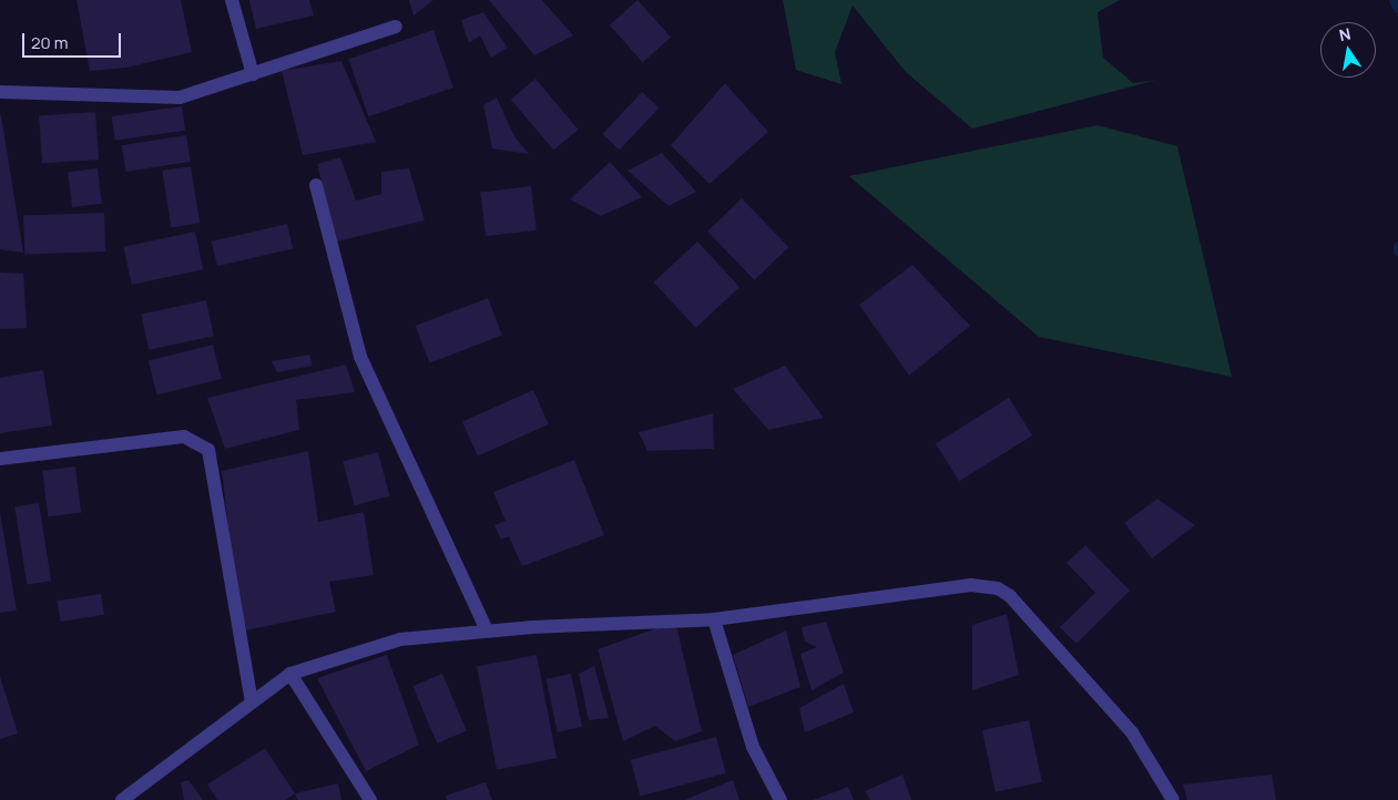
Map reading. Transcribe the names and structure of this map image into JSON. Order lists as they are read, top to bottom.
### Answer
{
  "scale_bar": "20 m",
  "north": "top"
}
